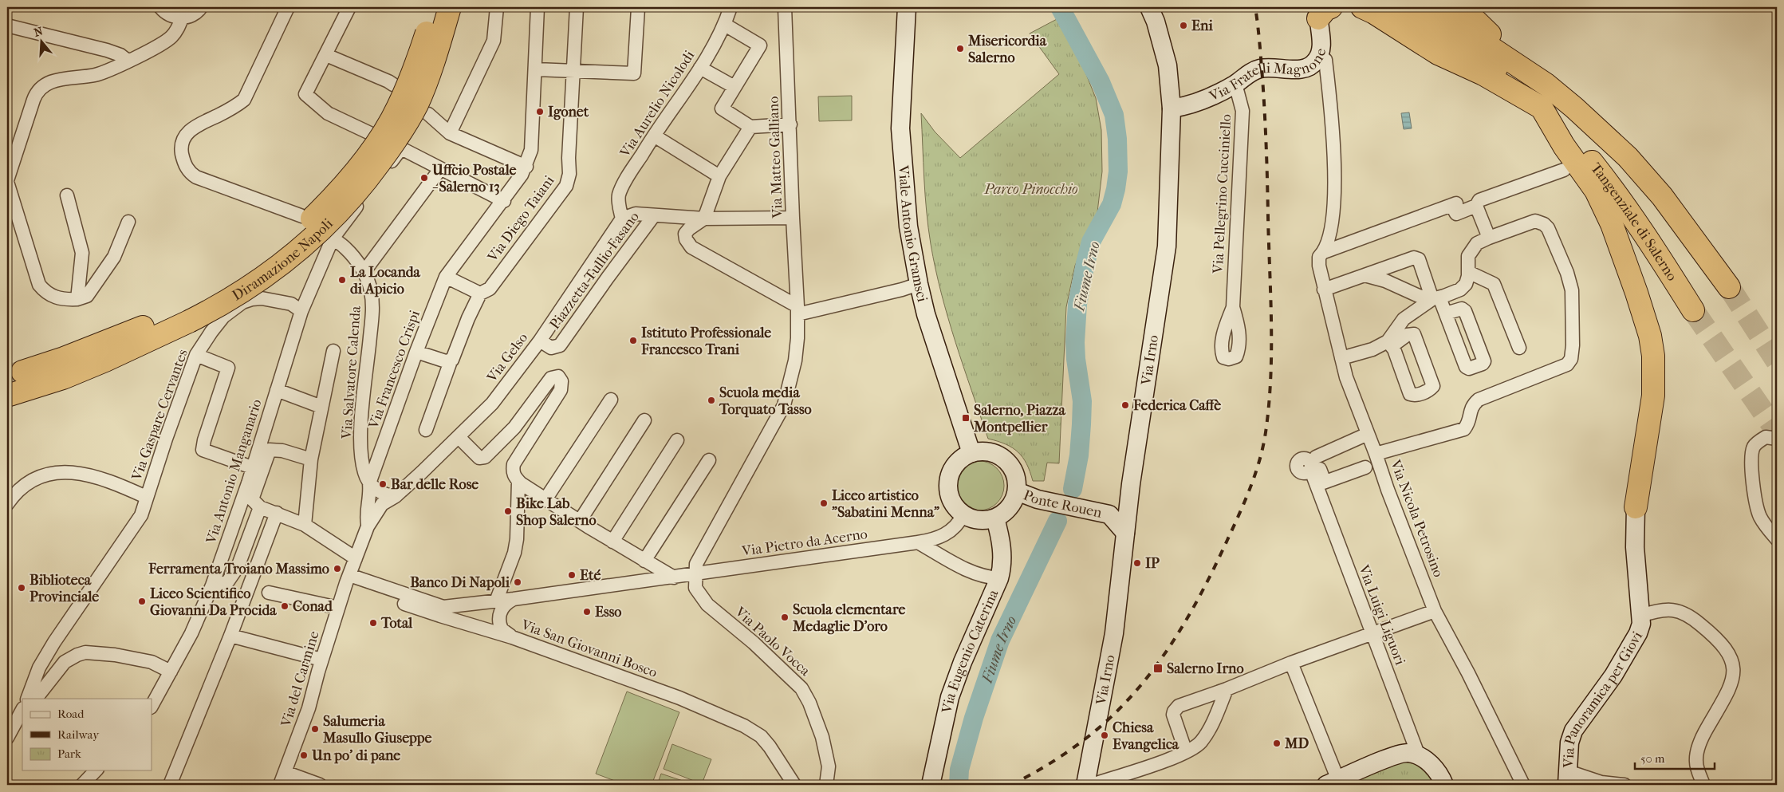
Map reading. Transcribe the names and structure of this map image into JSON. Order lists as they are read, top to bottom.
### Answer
{
  "streets": {
    "highway": ["Tangenziale di Salerno", "Diramazione Napoli"],
    "main road": [
      "Via Fratelli Magnone",
      "Viale Antonio Gramsci",
      "Via Irno",
      "Ponte Rouen",
      "Via Eugenio Caterina",
      "Via Panoramica per Giovi"
    ],
    "street": [
      "Via Aurelio Nicolodi",
      "Via Matteo Galliano",
      "Via Pellegrino Cucciniello",
      "Via Diego Taiani",
      "Piazzetta Tullio Fasano",
      "Via Gelso",
      "Via Francesco Crispi",
      "Via Salvatore Calenda",
      "Via Gaspare Cervantes",
      "Via Antonio Manganario",
      "Via Nicola Petrosino",
      "Via Pietro da Acerno",
      "Via Luigi Liguori",
      "Via Paolo Vocca",
      "Via San Giovanni Bosco",
      "Via del Carmine"
    ]
  },
  "crossings": [
    ["Via Fratelli Magnone", "Via Pellegrino Cucciniello"],
    ["Via Fratelli Magnone", "Via Irno"],
    ["Via Fratelli Magnone", "Via Nicola Petrosino"],
    ["Via Aurelio Nicolodi", "Via Gelso"],
    ["Via Matteo Galliano", "Via Pietro da Acerno"],
    ["Via Matteo Galliano", "Via Paolo Vocca"],
    ["Viale Antonio Gramsci", "Ponte Rouen"],
    ["Viale Antonio Gramsci", "Via Pietro da Acerno"],
    ["Viale Antonio Gramsci", "Via Eugenio Caterina"],
    ["Piazzetta Tullio Fasano", "Via Gelso"],
    ["Via Gelso", "Via del Carmine"],
    ["Via Irno", "Ponte Rouen"],
    ["Via Francesco Crispi", "Via Salvatore Calenda"],
    ["Via Salvatore Calenda", "Via Antonio Manganario"],
    ["Via Gaspare Cervantes", "Via Antonio Manganario"],
    ["Ponte Rouen", "Via Pietro da Acerno"],
    ["Ponte Rouen", "Via Eugenio Caterina"],
    ["Via Nicola Petrosino", "Via Luigi Liguori"],
    ["Via Pietro da Acerno", "Via Paolo Vocca"],
    ["Via Pietro da Acerno", "Via San Giovanni Bosco"],
    ["Via Pietro da Acerno", "Via Eugenio Caterina"],
    ["Via Pietro da Acerno", "Via del Carmine"],
    ["Via San Giovanni Bosco", "Via del Carmine"]
  ],
  "water": ["Fiume Irno"],
  "parks": ["Parco Pinocchio"],
  "places": {
    "other": [
      "Eni",
      "Misericordia Salerno",
      "Igonet",
      "Uffcio Postale - Salerno 13",
      "La Locanda di Apicio",
      "Istituto Professionale Francesco Trani",
      "Scuola media Torquato Tasso",
      "Federica Caffè",
      "Bar delle Rose",
      "Liceo artistico \"Sabatini Menna\"",
      "Bike Lab Shop Salerno",
      "IP",
      "Ferramenta Troiano Massimo",
      "Eté",
      "Banco Di Napoli",
      "Biblioteca Provinciale",
      "Liceo Scientifico Giovanni Da Procida",
      "Conad",
      "Esso",
      "Scuola elementare Medaglie D'oro",
      "Total",
      "Salumeria Masullo Giuseppe",
      "Chiesa Evangelica",
      "MD",
      "Un po' di pane"
    ],
    "transit": ["Salerno, Piazza Montpellier", "Salerno Irno"]
  },
  "legend": ["Road", "Railway", "Park"],
  "scale_bar": "50 m",
  "north": "top"
}
